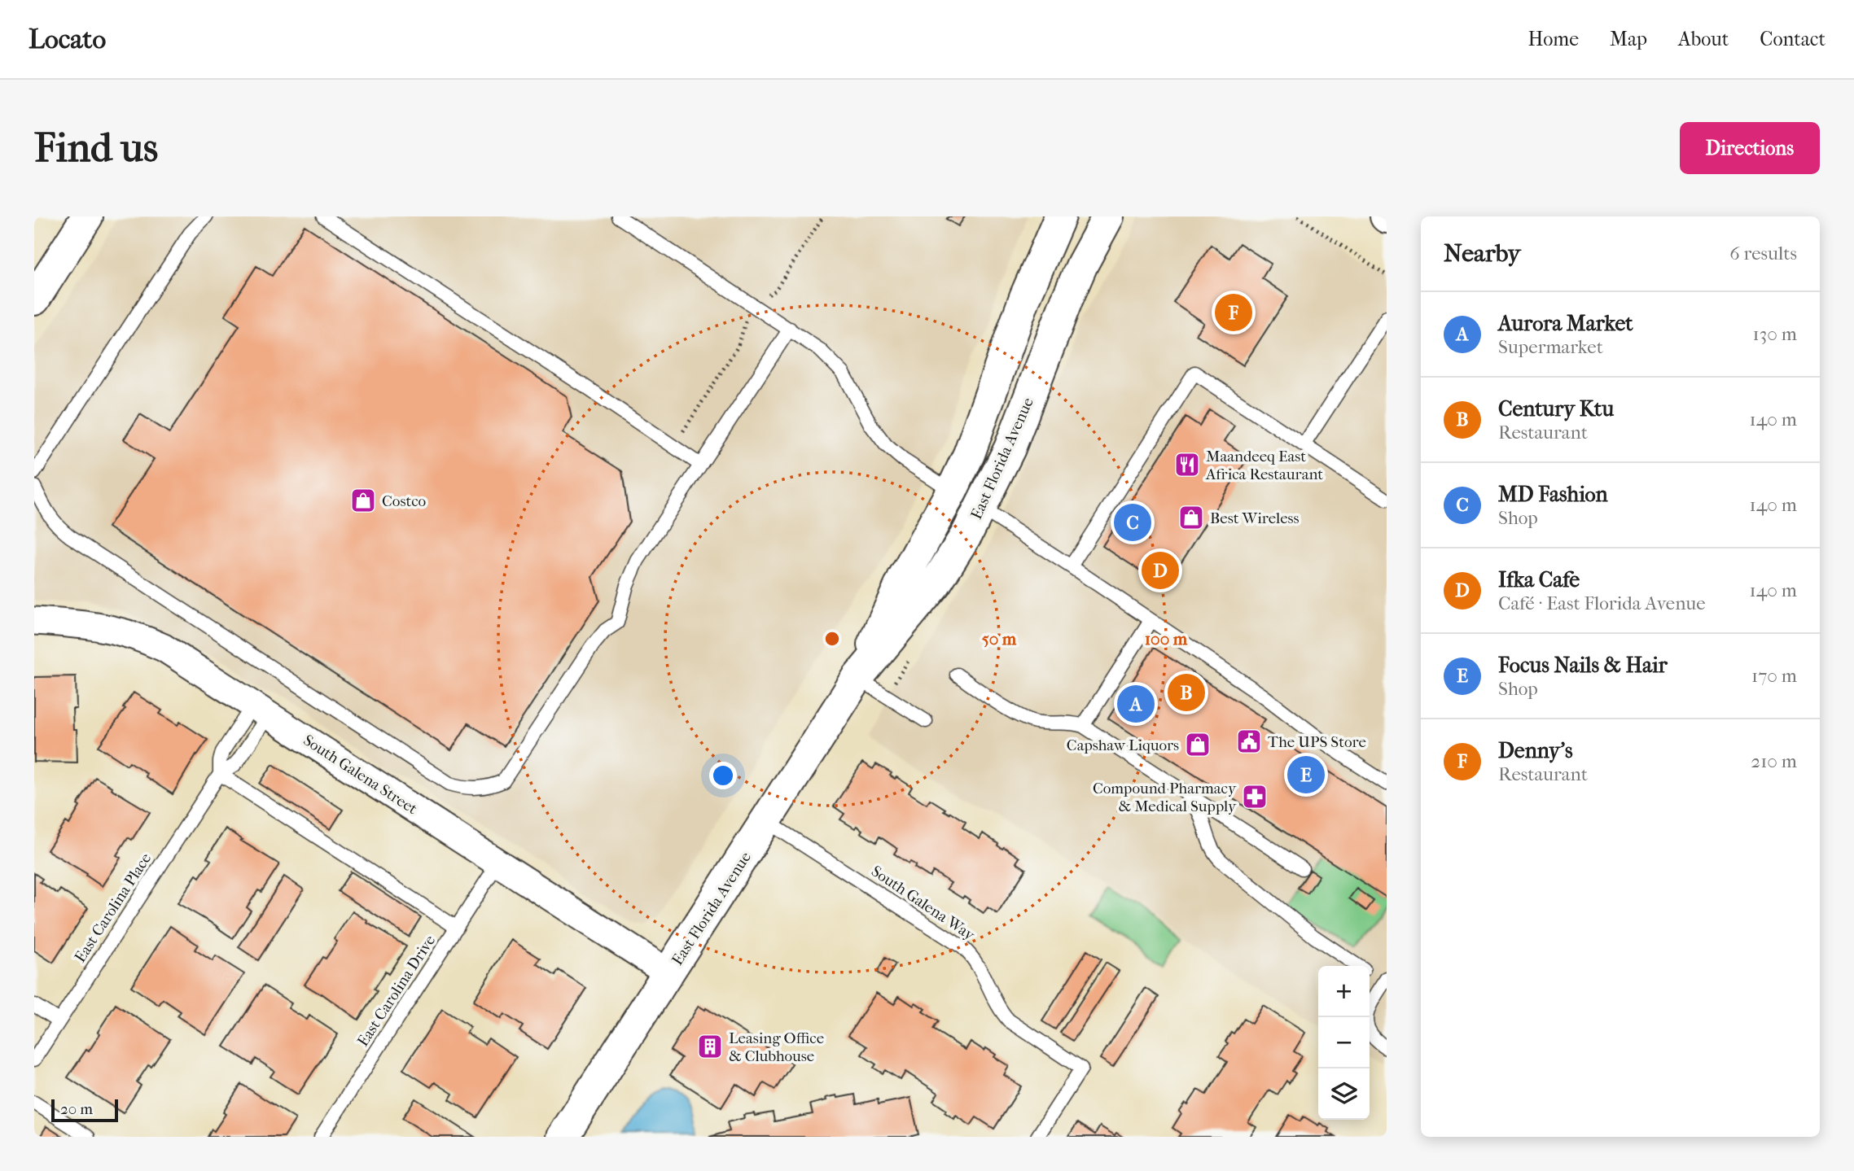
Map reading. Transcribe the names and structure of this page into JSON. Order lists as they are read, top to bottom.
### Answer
{
  "streets": {
    "main road": ["East Florida Avenue"],
    "street": ["South Galena Street"],
    "lane": ["South Galena Way", "East Carolina Place", "East Carolina Drive"]
  },
  "crossings": [
    ["East Florida Avenue", "South Galena Street"],
    ["East Florida Avenue", "South Galena Way"],
    ["South Galena Street", "East Carolina Place"],
    ["South Galena Street", "East Carolina Drive"]
  ],
  "places": {
    "restaurant": ["Maandeeq East Africa Restaurant"],
    "shop": ["Costco", "Best Wireless", "Capshaw Liquors"],
    "public building": ["The UPS Store"],
    "pharmacy": ["Compound Pharmacy & Medical Supply"],
    "building": ["Leasing Office & Clubhouse"]
  },
  "scale_bar": "20 m",
  "page": {
    "header": "Locato",
    "nav": [
      "Home",
      "Map",
      "About",
      "Contact"
    ],
    "buttons": "Directions",
    "title": "Find us",
    "heading": ["Nearby", "6 results"],
    "pins": [
      "F",
      "C",
      "D",
      "B",
      "A",
      "E"
    ],
    "list": [
      {
        "mark": "A",
        "name": "Aurora Market",
        "note": "Supermarket",
        "value": "130 m"
      },
      {
        "mark": "B",
        "name": "Century Ktu",
        "note": "Restaurant",
        "value": "140 m"
      },
      {
        "mark": "C",
        "name": "MD Fashion",
        "note": "Shop",
        "value": "140 m"
      },
      {
        "mark": "D",
        "name": "Ifka Cafe",
        "note": "Café · East Florida Avenue",
        "value": "140 m"
      },
      {
        "mark": "E",
        "name": "Focus Nails & Hair",
        "note": "Shop",
        "value": "170 m"
      },
      {
        "mark": "F",
        "name": "Denny's",
        "note": "Restaurant",
        "value": "210 m"
      }
    ],
    "map_buttons": ["+", "−"],
    "scale": "20 m"
  },
  "rings": ["50 m", "100 m"]
}
